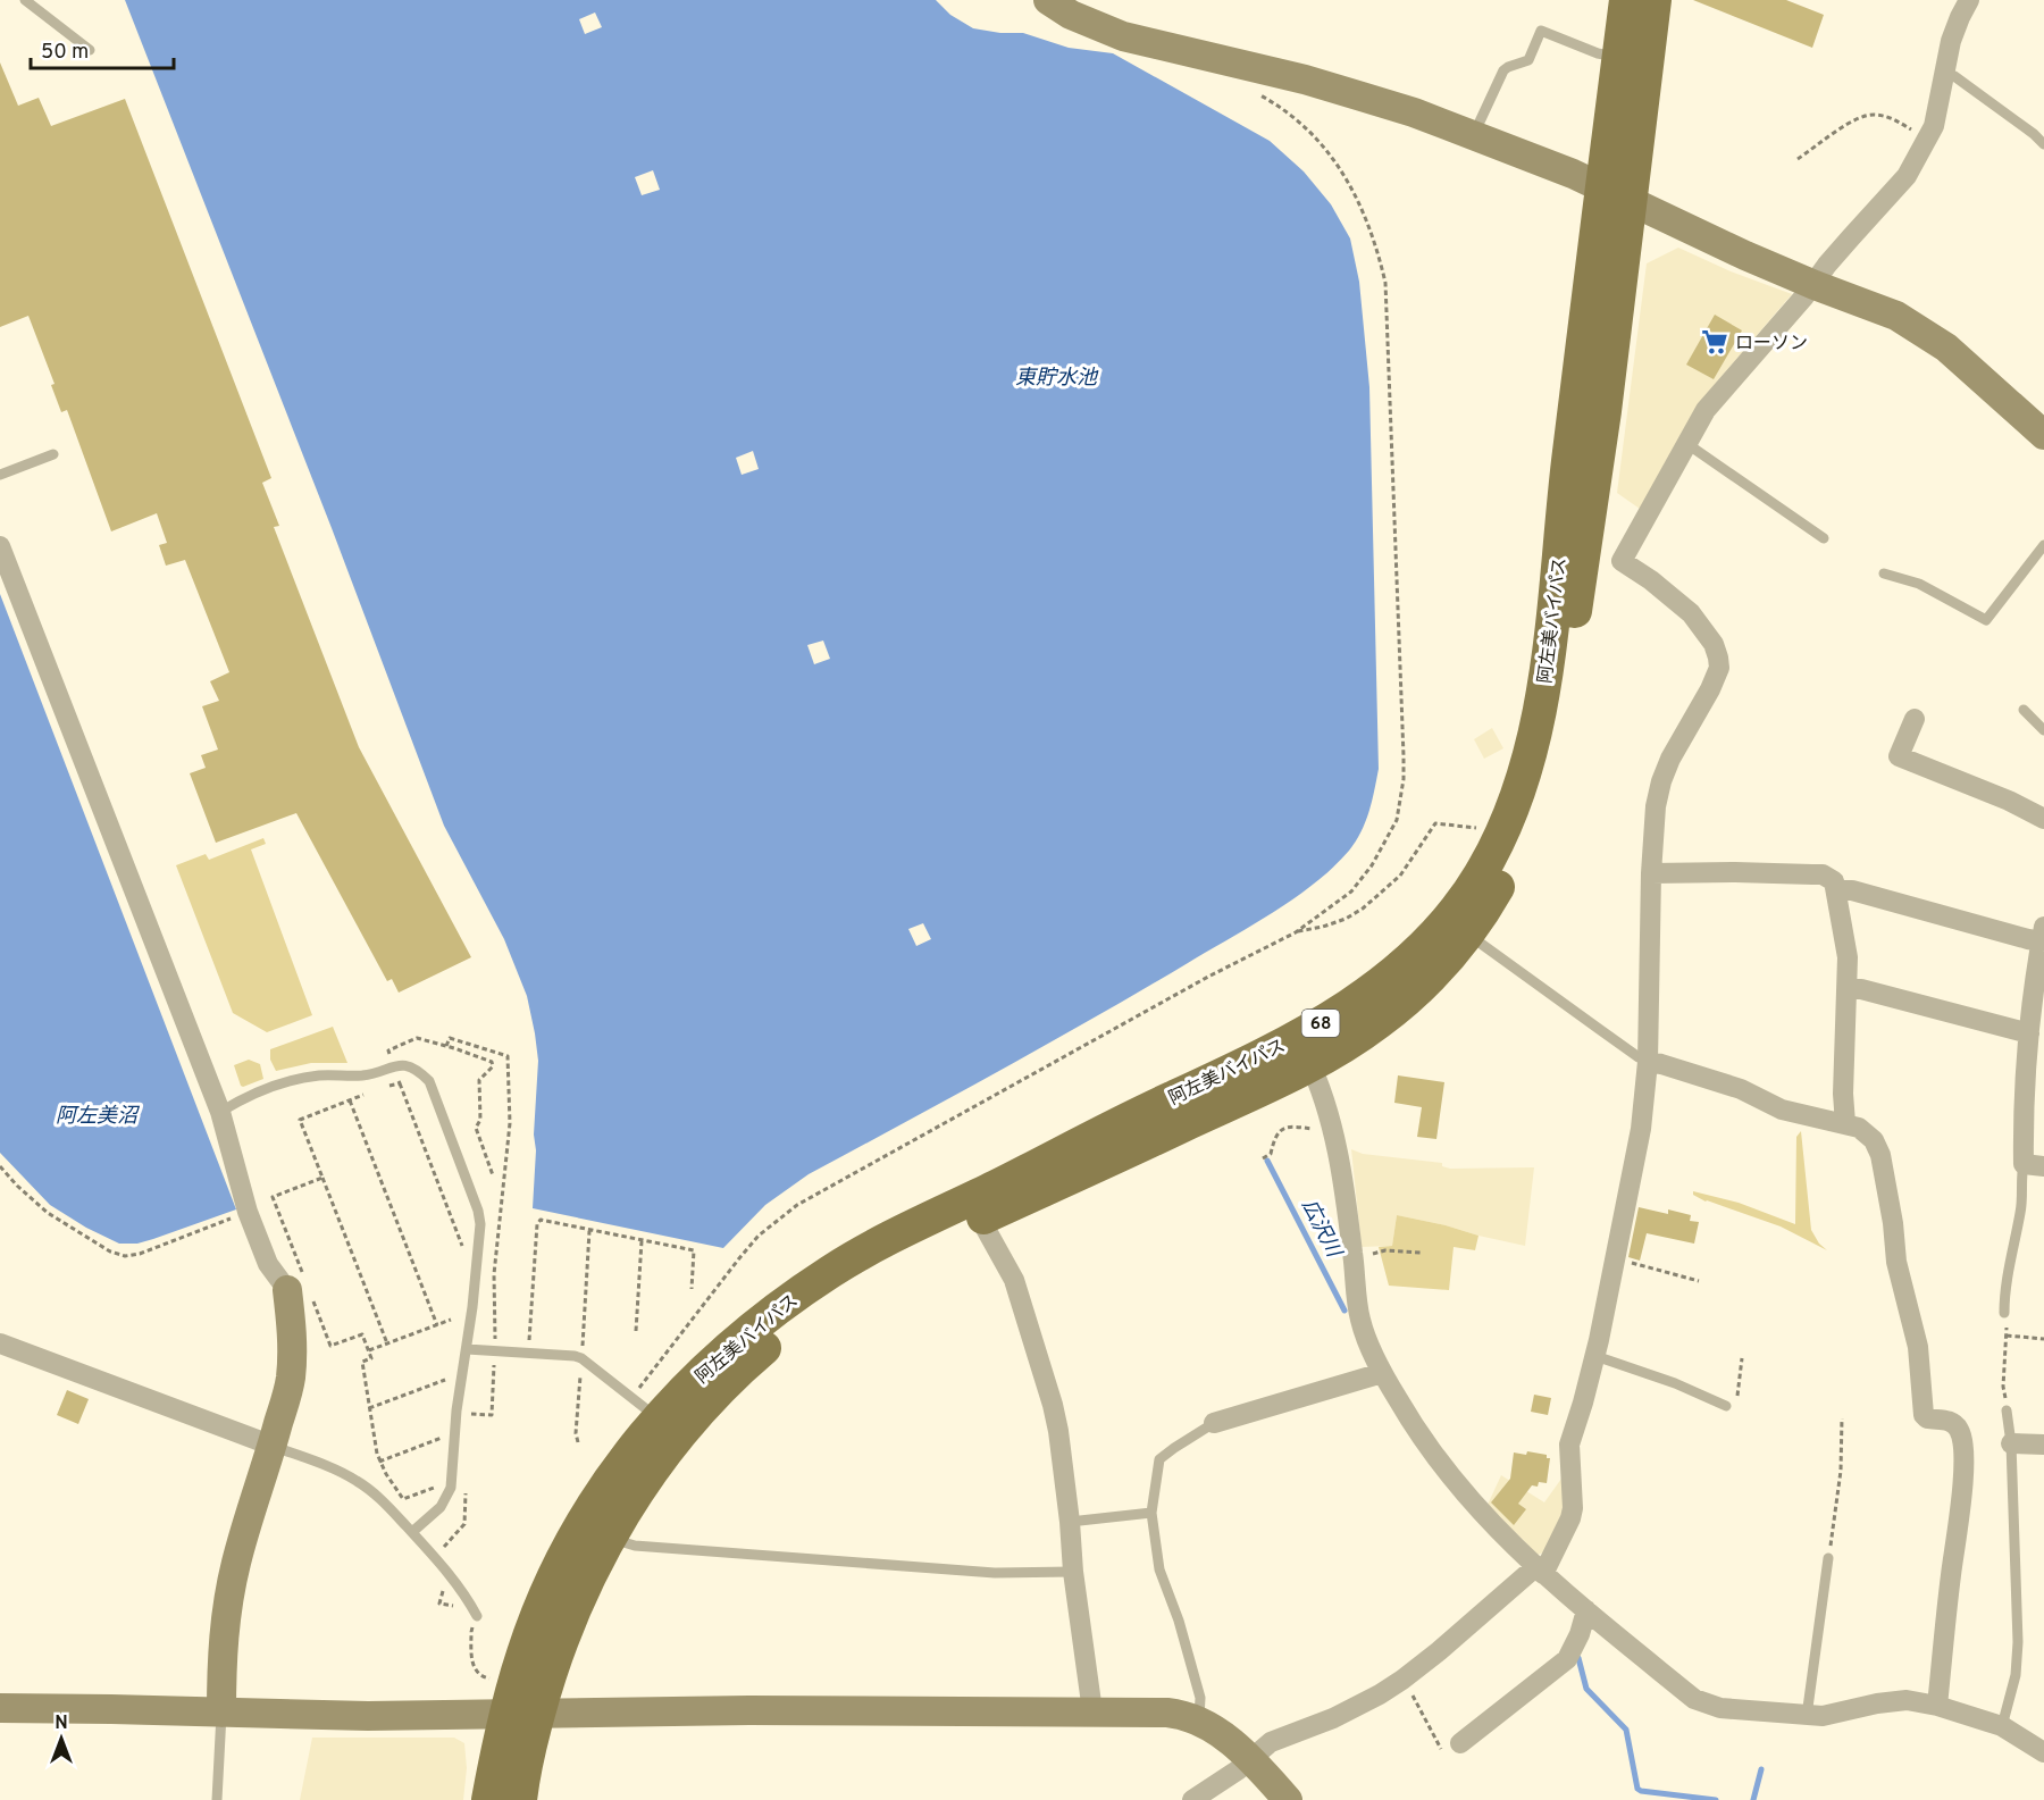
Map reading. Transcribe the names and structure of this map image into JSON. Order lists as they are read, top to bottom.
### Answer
{
  "streets": {
    "main road": ["阿左美バイパス", "68"]
  },
  "water": ["東貯水池", "阿左美沼", "広沢川"],
  "places": {
    "supermarket": ["ローソン"]
  },
  "scale_bar": "50 m",
  "north": "top"
}
